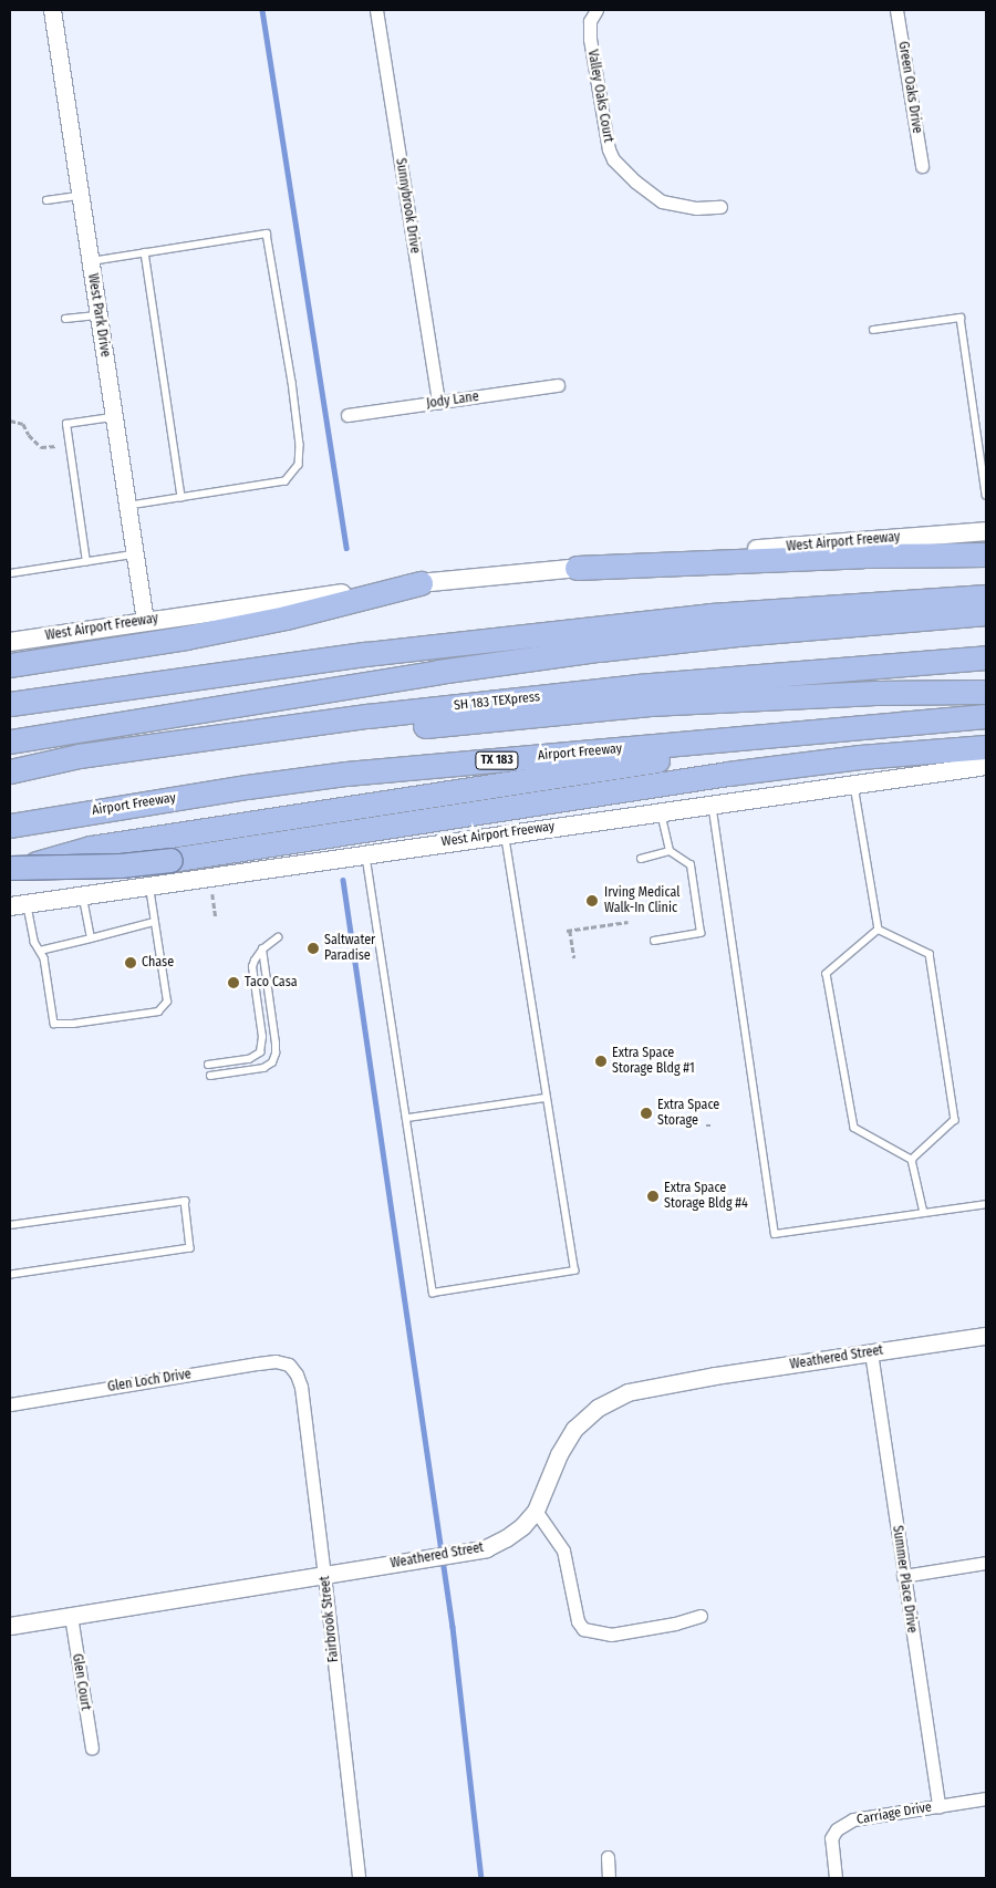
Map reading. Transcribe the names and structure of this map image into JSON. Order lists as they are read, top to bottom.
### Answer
{
  "streets": {
    "highway": ["SH 183 TEXpress", "Airport Freeway", "TX 183"],
    "main road": ["West Airport Freeway"],
    "street": [
      "Green Oaks Drive",
      "Valley Oaks Court",
      "Sunnybrook Drive",
      "West Park Drive",
      "Jody Lane",
      "Weathered Street",
      "Glen Loch Drive",
      "Summer Place Drive",
      "Fairbrook Street",
      "Glen Court",
      "Carriage Drive"
    ]
  },
  "crossings": [
    ["Sunnybrook Drive", "Jody Lane"],
    ["West Park Drive", "West Airport Freeway"],
    ["Weathered Street", "Summer Place Drive"],
    ["Weathered Street", "Fairbrook Street"],
    ["Weathered Street", "Glen Court"],
    ["Glen Loch Drive", "Fairbrook Street"],
    ["Summer Place Drive", "Carriage Drive"]
  ],
  "places": [
    "Irving Medical Walk-In Clinic",
    "Saltwater Paradise",
    "Chase",
    "Taco Casa",
    "Extra Space Storage Bldg #1",
    "Extra Space Storage",
    "Extra Space Storage Bldg #4"
  ]
}
